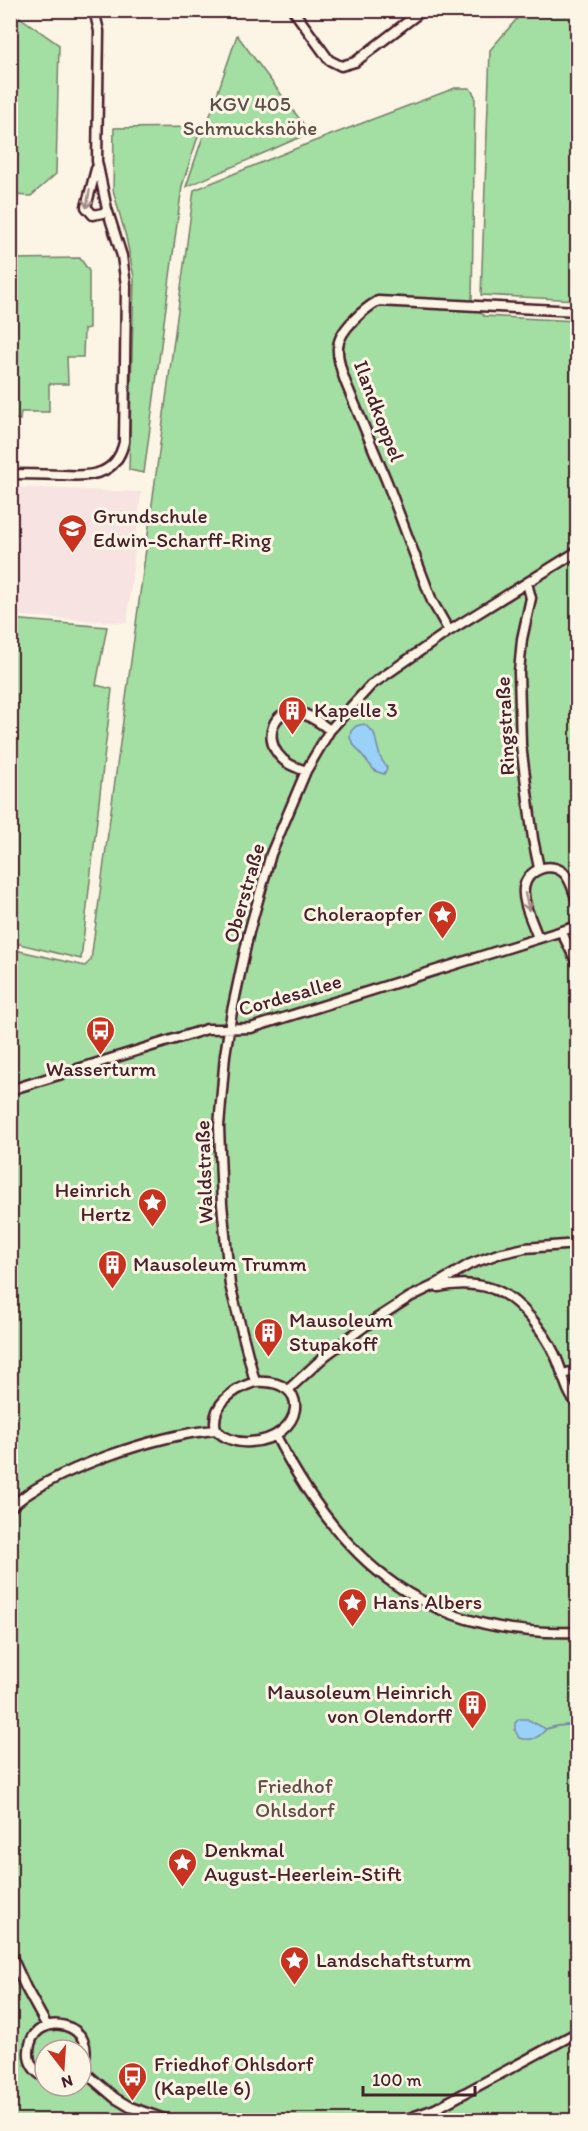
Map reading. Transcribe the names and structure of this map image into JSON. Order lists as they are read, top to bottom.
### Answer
{
  "streets": {
    "street": [
      "Ilandkoppel",
      "Ringstraße",
      "Oberstraße",
      "Cordesallee",
      "Waldstraße"
    ]
  },
  "crossings": [
    ["Ilandkoppel", "Oberstraße"],
    ["Ringstraße", "Oberstraße"],
    ["Oberstraße", "Cordesallee"],
    ["Oberstraße", "Waldstraße"],
    ["Cordesallee", "Waldstraße"]
  ],
  "parks": ["KGV 405 Schmuckshöhe", "Friedhof Ohlsdorf"],
  "places": {
    "school or university": ["Grundschule Edwin-Scharff-Ring"],
    "building": [
      "Kapelle 3",
      "Mausoleum Trumm",
      "Mausoleum Stupakoff",
      "Mausoleum Heinrich von Olendorff"
    ],
    "place": [
      "Choleraopfer",
      "Heinrich Hertz",
      "Hans Albers",
      "Denkmal August-Heerlein-Stift",
      "Landschaftsturm"
    ],
    "bus stop": ["Wasserturm", "Friedhof Ohlsdorf (Kapelle 6)"]
  },
  "scale_bar": "100 m",
  "north": "bottom"
}
